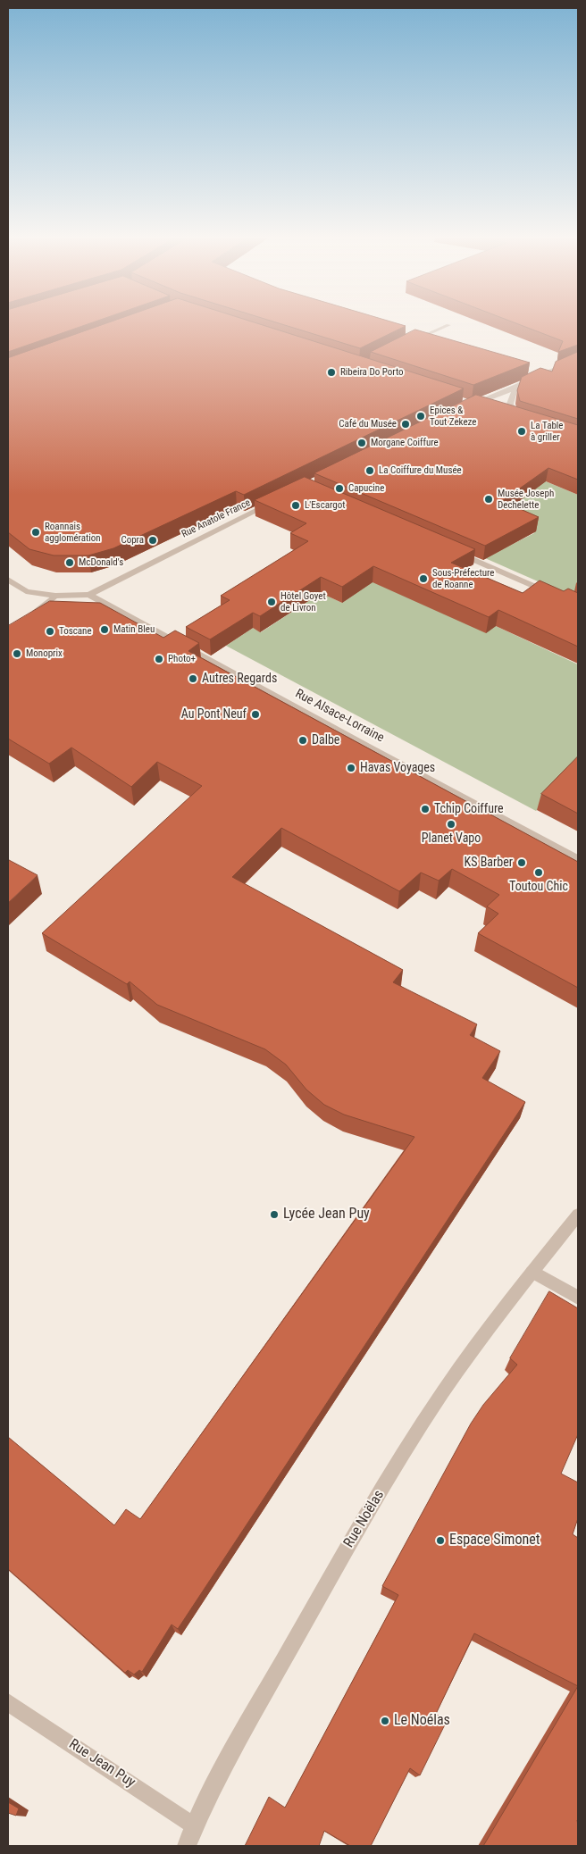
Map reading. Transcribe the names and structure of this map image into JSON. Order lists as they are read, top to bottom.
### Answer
{
  "streets": {
    "street": [
      "Rue Anatole France",
      "Rue Alsace-Lorraine",
      "Rue Noëlas",
      "Rue Jean Puy"
    ]
  },
  "crossings": [
    ["Rue Anatole France", "Rue Alsace-Lorraine"],
    ["Rue Noëlas", "Rue Jean Puy"]
  ],
  "places": [
    "Ribeira Do Porto",
    "Epices & Tout Zekeze",
    "Café du Musée",
    "La Table à griller",
    "Morgane Coiffure",
    "La Coiffure du Musée",
    "Capucine",
    "Musée Joseph Dechelette",
    "L'Escargot",
    "Roannais agglomération",
    "Copra",
    "McDonald's",
    "Sous-Préfecture de Roanne",
    "Hôtel Goyet de Livron",
    "Matin Bleu",
    "Toscane",
    "Monoprix",
    "Photo+",
    "Autres Regards",
    "Au Pont Neuf",
    "Dalbe",
    "Havas Voyages",
    "Tchip Coiffure",
    "Planet Vapo",
    "KS Barber",
    "Toutou Chic",
    "Lycée Jean Puy",
    "Espace Simonet",
    "Le Noélas"
  ]
}
